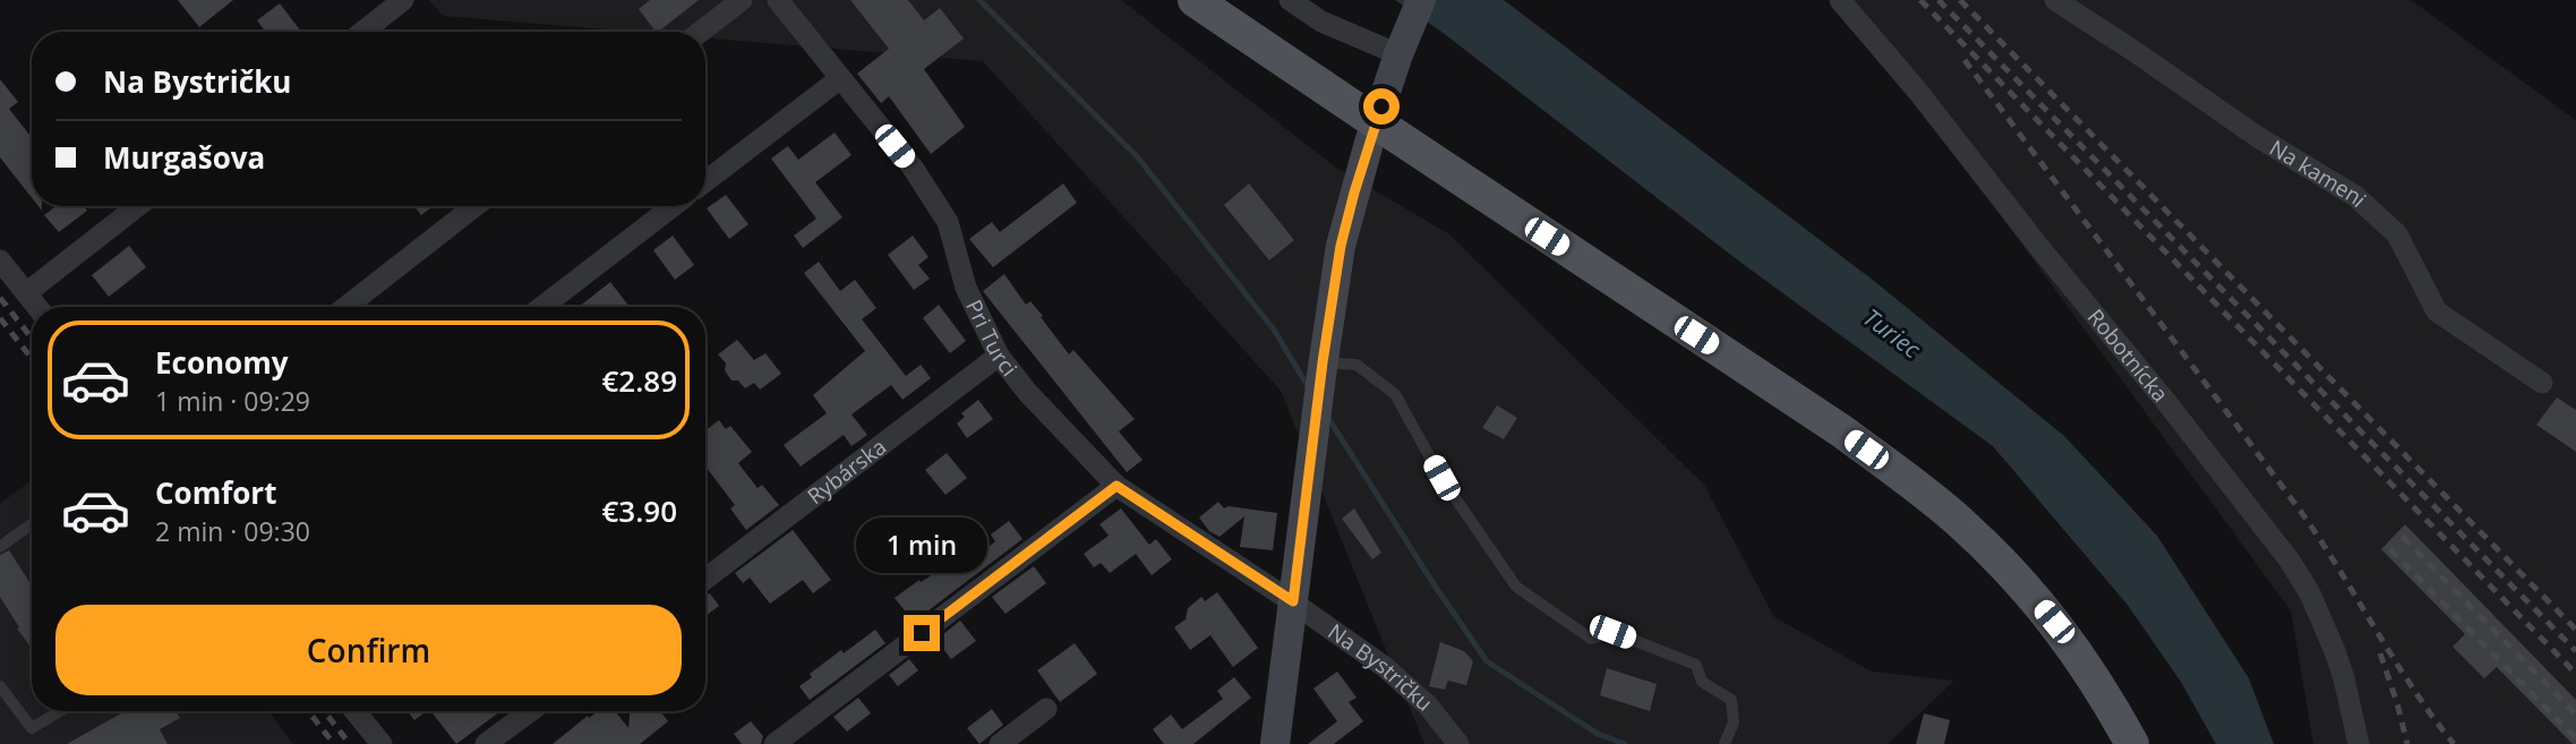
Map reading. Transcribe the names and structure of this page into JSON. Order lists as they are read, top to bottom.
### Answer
{
  "streets": {
    "street": [
      "Na kameni",
      "Pri Turci",
      "Robotnícka",
      "Rybárska",
      "Na Bystričku"
    ]
  },
  "crossings": [
    ["Pri Turci", "Rybárska"],
    ["Pri Turci", "Na Bystričku"]
  ],
  "water": ["Turiec"],
  "page": {
    "banner": ["Na Bystričku", "Murgašova"],
    "list": [
      {
        "name": "Economy",
        "note": "1 min · 09:29",
        "value": "€2.89"
      },
      {
        "name": "Comfort",
        "note": "2 min · 09:30",
        "value": "€3.90"
      }
    ],
    "bubble": "1 min",
    "buttons": "Confirm"
  }
}
